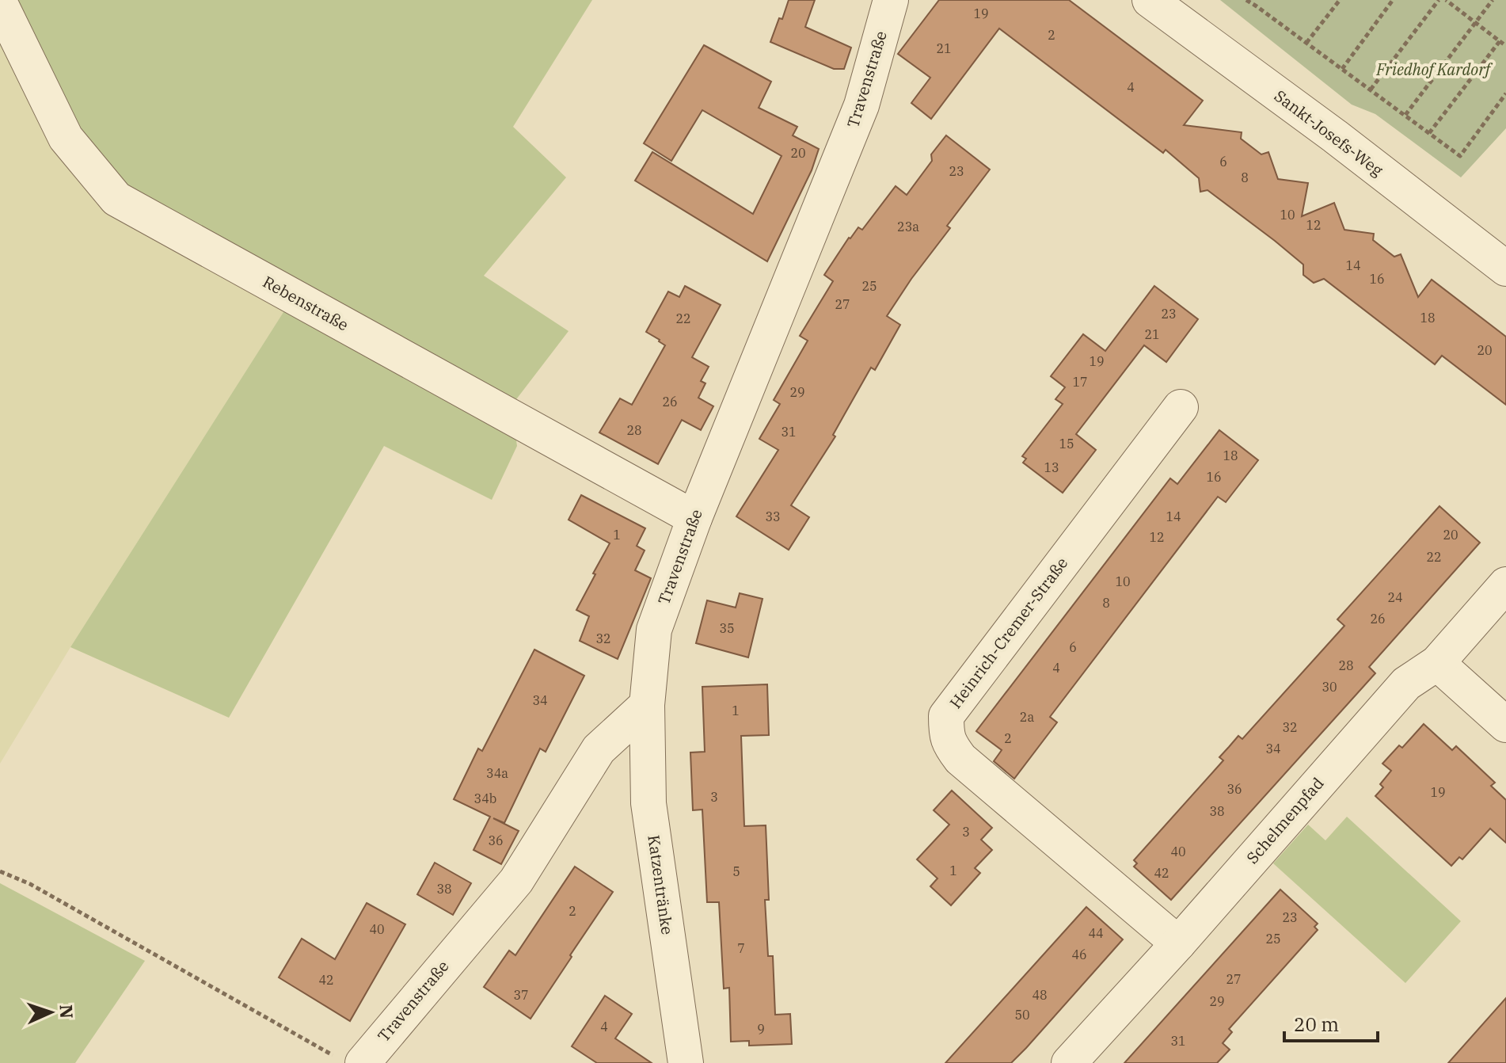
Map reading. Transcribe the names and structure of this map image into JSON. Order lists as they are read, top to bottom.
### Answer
{
  "streets": {
    "street": [
      "Travenstraße",
      "Sankt-Josefs-Weg",
      "Rebenstraße",
      "Heinrich-Cremer-Straße",
      "Schelmenpfad",
      "Katzentränke"
    ]
  },
  "crossings": [
    ["Travenstraße", "Rebenstraße"],
    ["Travenstraße", "Katzentränke"],
    ["Heinrich-Cremer-Straße", "Schelmenpfad"]
  ],
  "parks": ["Friedhof Kardorf"],
  "house_numbers": [
    "19",
    "2",
    "21",
    "4",
    "20",
    "6",
    "23",
    "8",
    "10",
    "12",
    "23a",
    "14",
    "16",
    "25",
    "27",
    "23",
    "18",
    "22",
    "21",
    "20",
    "19",
    "17",
    "29",
    "26",
    "28",
    "31",
    "15",
    "18",
    "13",
    "16",
    "33",
    "14",
    "1",
    "20",
    "12",
    "22",
    "10",
    "24",
    "8",
    "26",
    "35",
    "32",
    "6",
    "28",
    "4",
    "30",
    "34",
    "1",
    "2a",
    "32",
    "2",
    "34",
    "34a",
    "36",
    "19",
    "3",
    "34b",
    "38",
    "3",
    "36",
    "40",
    "1",
    "5",
    "42",
    "38",
    "2",
    "23",
    "40",
    "44",
    "25",
    "7",
    "46",
    "27",
    "42",
    "37",
    "48",
    "29",
    "50",
    "4",
    "9",
    "31"
  ],
  "scale_bar": "20 m",
  "north": "right"
}
